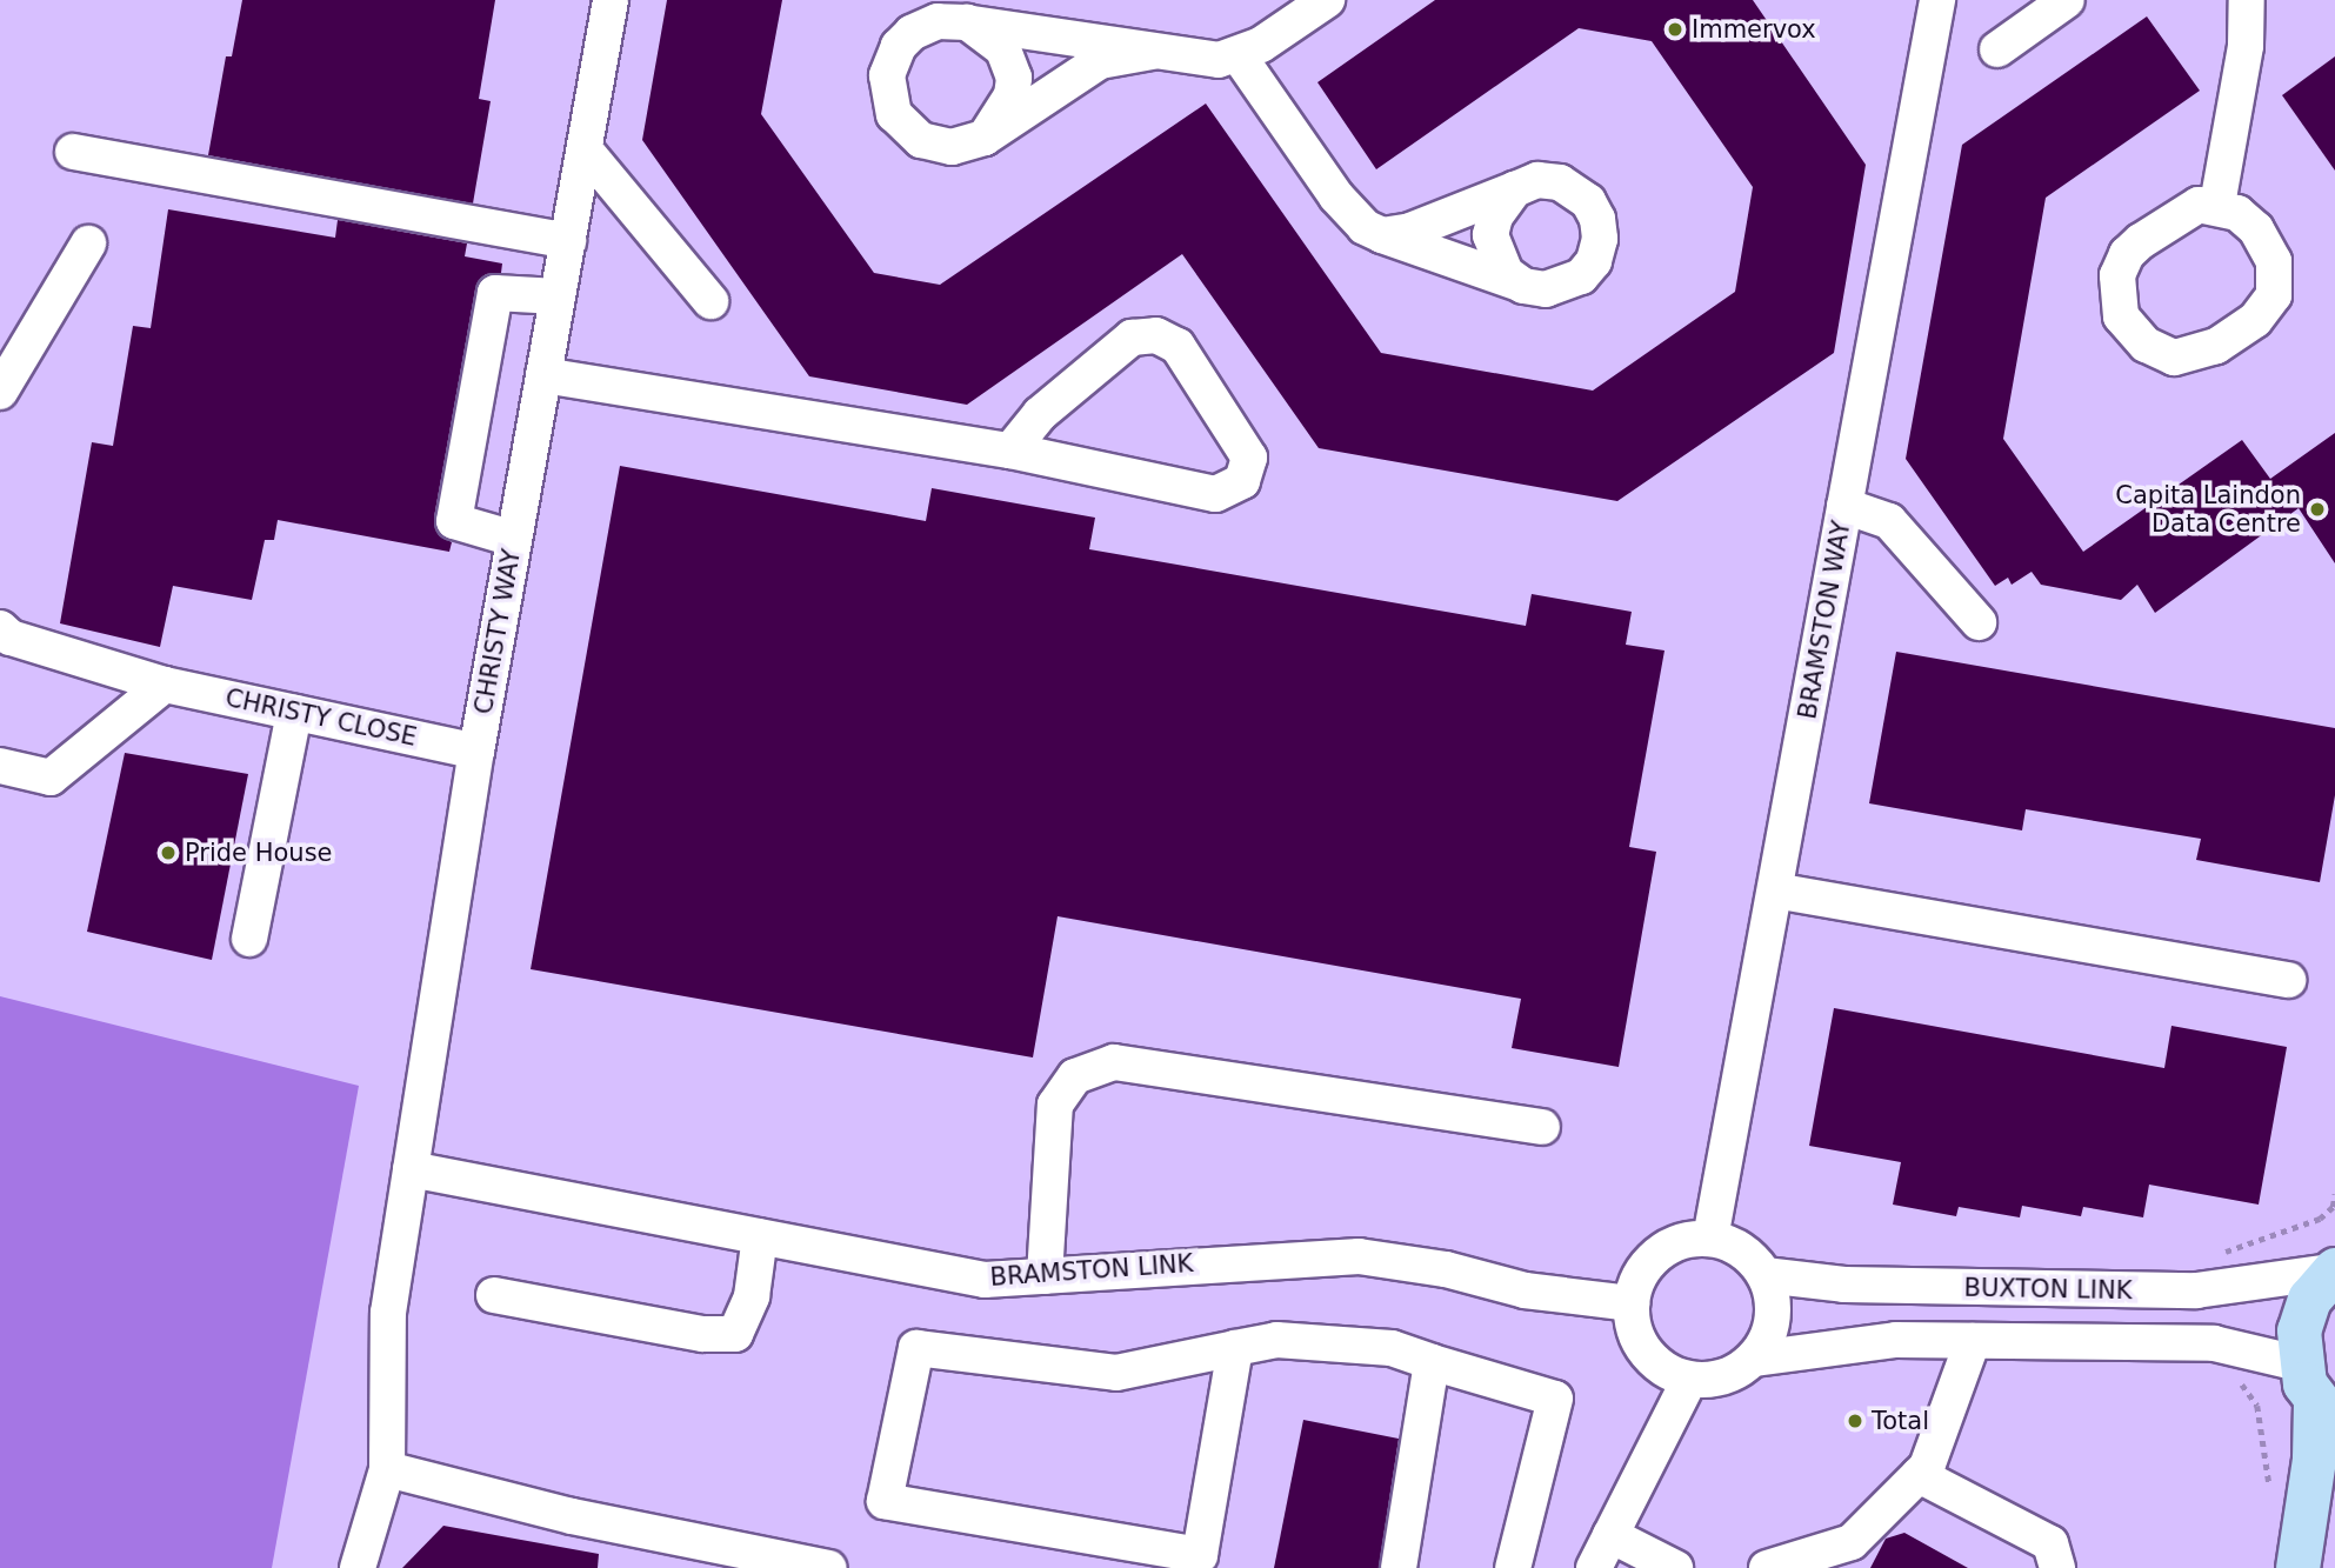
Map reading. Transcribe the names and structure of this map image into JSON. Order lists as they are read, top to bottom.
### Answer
{
  "streets": {
    "street": [
      "BRAMSTON WAY",
      "CHRISTY WAY",
      "CHRISTY CLOSE",
      "BRAMSTON LINK",
      "BUXTON LINK"
    ]
  },
  "crossings": [
    ["BRAMSTON WAY", "BRAMSTON LINK"],
    ["BRAMSTON WAY", "BUXTON LINK"],
    ["CHRISTY WAY", "CHRISTY CLOSE"],
    ["CHRISTY WAY", "BRAMSTON LINK"],
    ["BRAMSTON LINK", "BUXTON LINK"]
  ],
  "places": [
    "Immervox",
    "Capita Laindon Data Centre",
    "Pride House",
    "Total"
  ]
}
